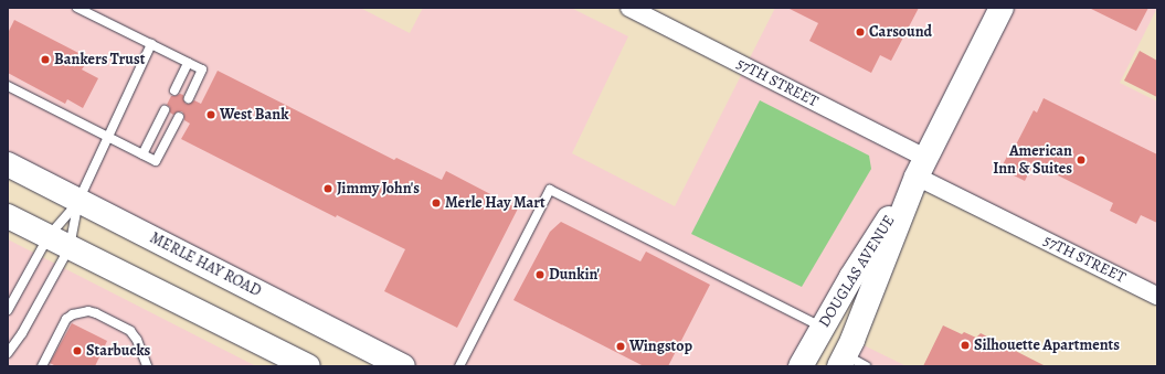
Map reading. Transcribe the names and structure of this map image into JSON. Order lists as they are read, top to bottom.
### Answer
{
  "streets": {
    "main road": ["MERLE HAY ROAD", "DOUGLAS AVENUE"],
    "street": ["57TH STREET"]
  },
  "crossings": [
    ["57TH STREET", "DOUGLAS AVENUE"]
  ],
  "places": [
    "Carsound",
    "Bankers Trust",
    "West Bank",
    "American Inn & Suites",
    "Jimmy John's",
    "Merle Hay Mart",
    "Dunkin'",
    "Silhouette Apartments",
    "Wingstop",
    "Starbucks"
  ]
}
